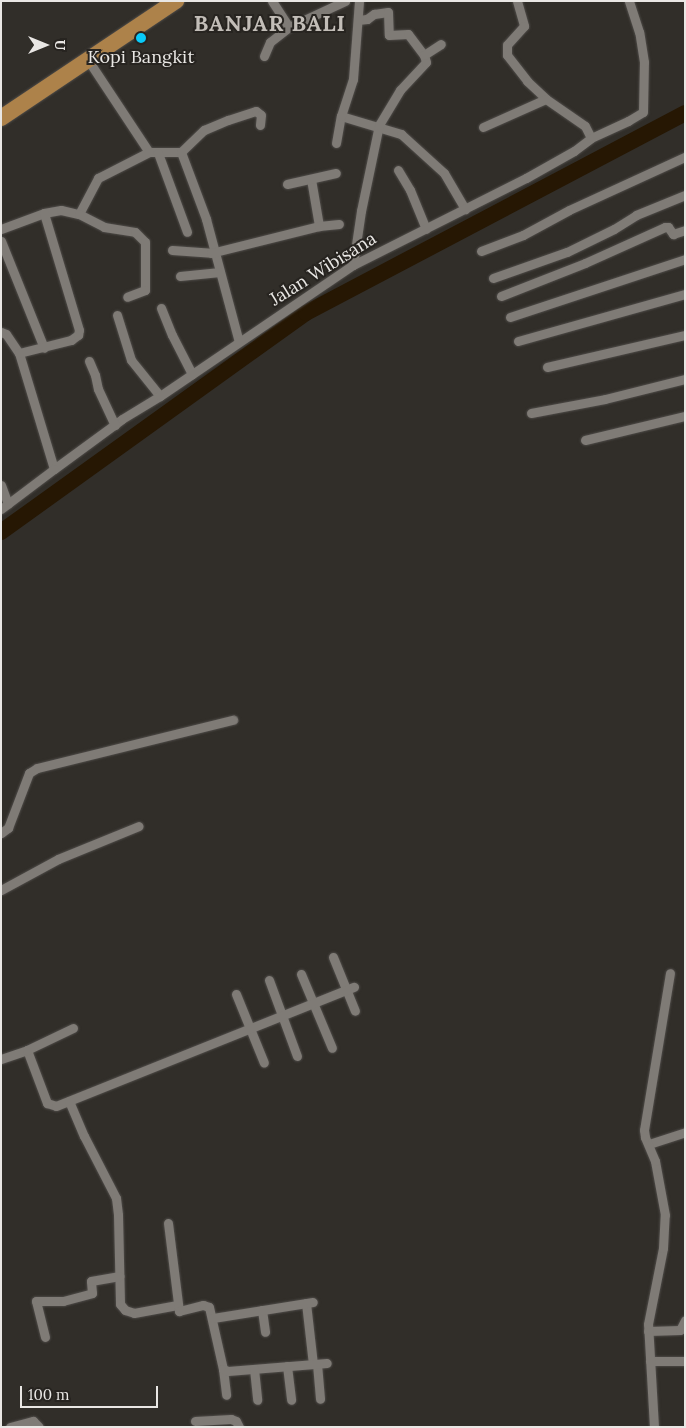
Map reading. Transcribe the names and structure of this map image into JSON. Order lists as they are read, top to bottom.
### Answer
{
  "streets": {
    "street": ["Jalan Wibisana"]
  },
  "districts": ["BANJAR BALI"],
  "places": ["Kopi Bangkit"],
  "scale_bar": "100 m",
  "north": "right"
}
